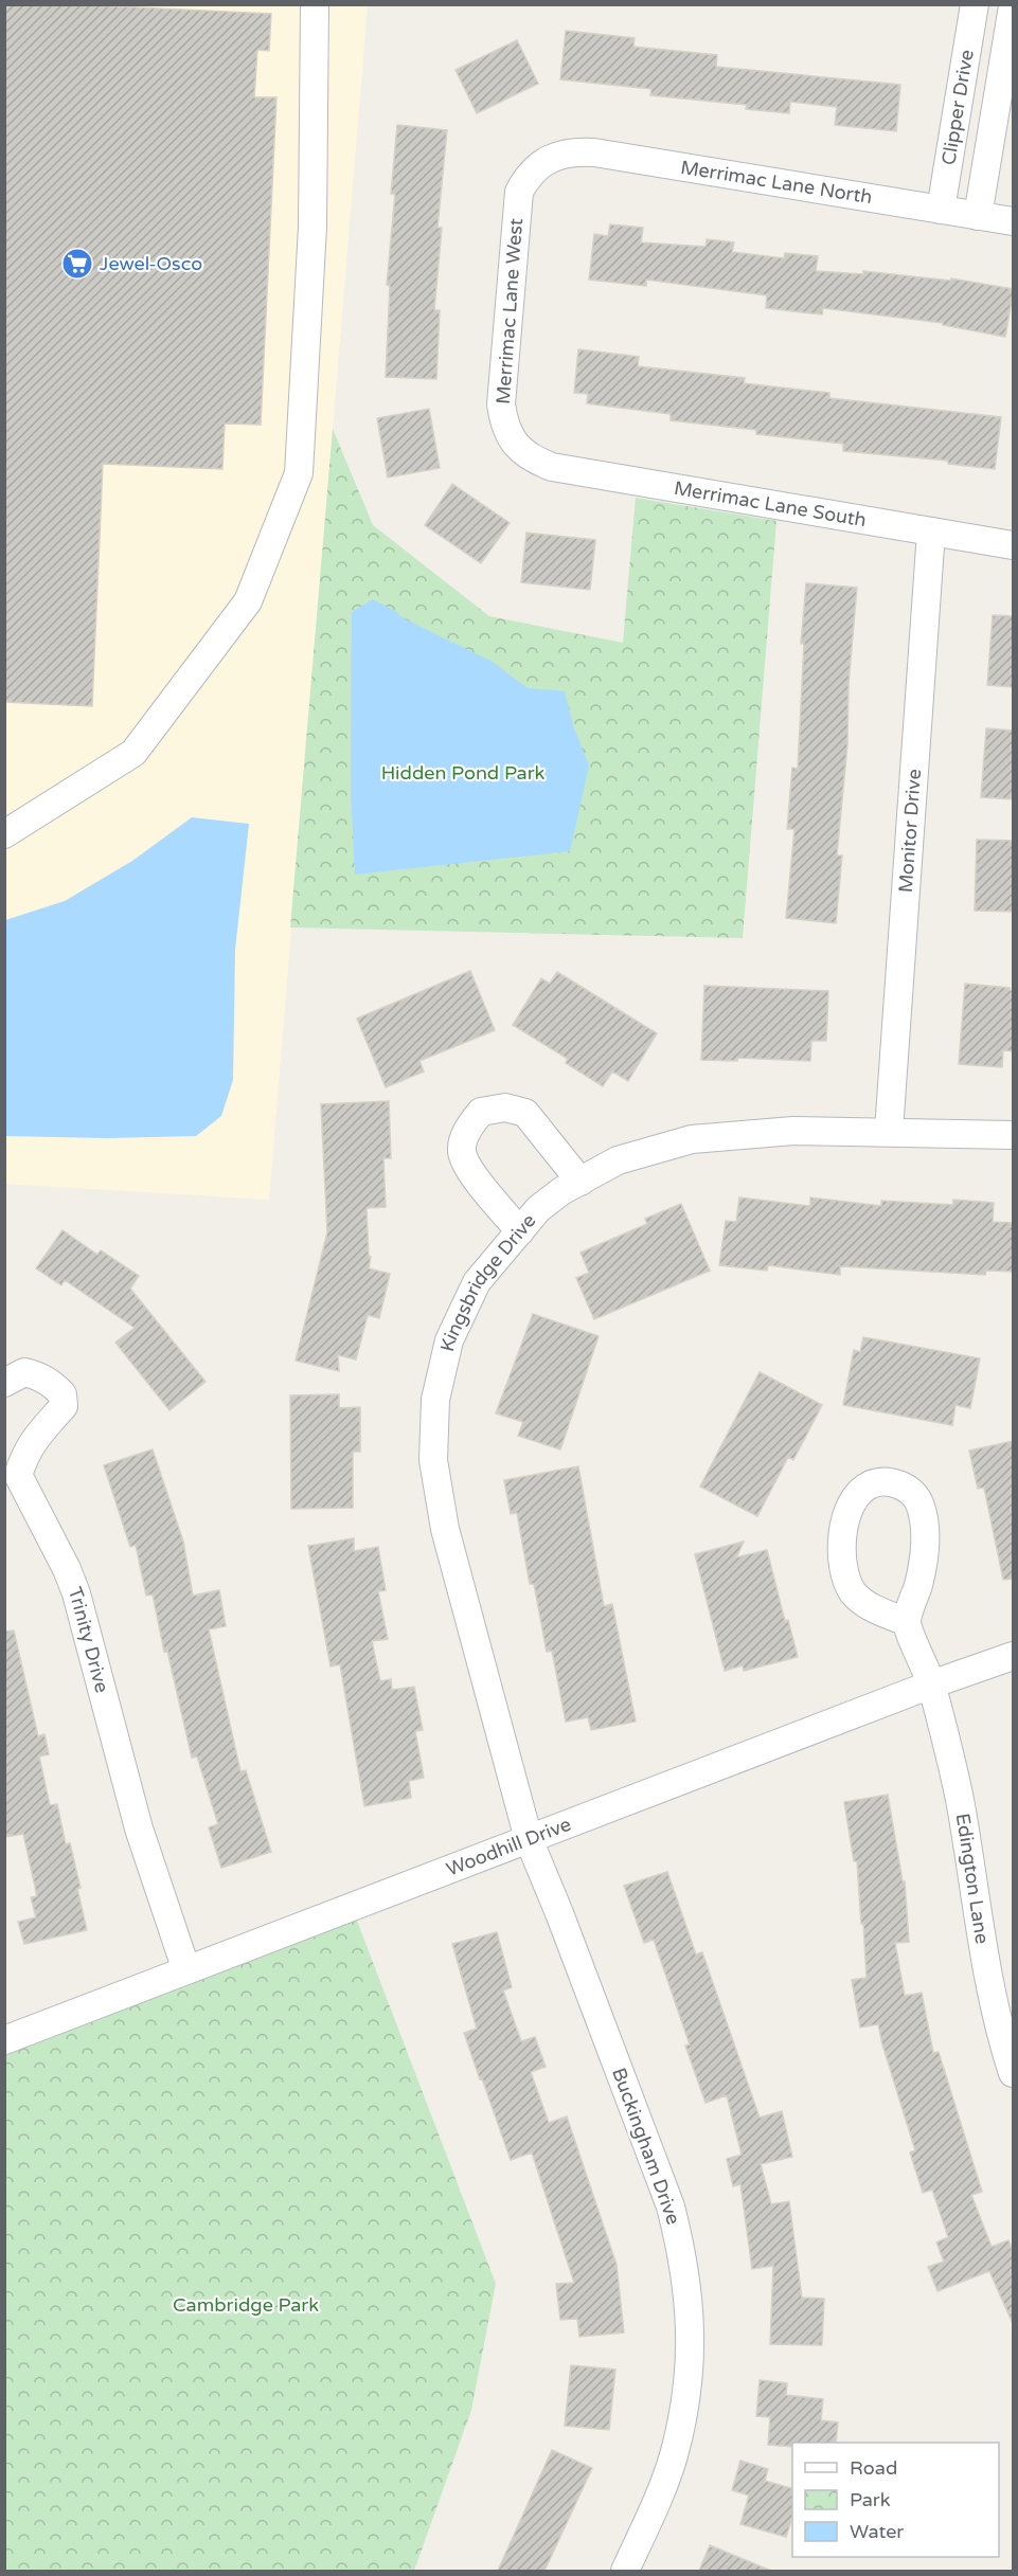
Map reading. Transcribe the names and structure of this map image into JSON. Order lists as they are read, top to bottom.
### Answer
{
  "streets": {
    "street": [
      "Clipper Drive",
      "Merrimac Lane North",
      "Merrimac Lane West",
      "Merrimac Lane South",
      "Monitor Drive",
      "Kingsbridge Drive",
      "Trinity Drive",
      "Woodhill Drive",
      "Edington Lane",
      "Buckingham Drive"
    ]
  },
  "crossings": [
    ["Clipper Drive", "Merrimac Lane North"],
    ["Merrimac Lane North", "Merrimac Lane West"],
    ["Merrimac Lane West", "Merrimac Lane South"],
    ["Merrimac Lane South", "Monitor Drive"],
    ["Monitor Drive", "Kingsbridge Drive"],
    ["Kingsbridge Drive", "Woodhill Drive"],
    ["Kingsbridge Drive", "Buckingham Drive"],
    ["Trinity Drive", "Woodhill Drive"],
    ["Woodhill Drive", "Edington Lane"],
    ["Woodhill Drive", "Buckingham Drive"]
  ],
  "parks": ["Hidden Pond Park", "Cambridge Park"],
  "places": {
    "supermarket": ["Jewel-Osco"]
  },
  "legend": ["Road", "Park", "Water"]
}
